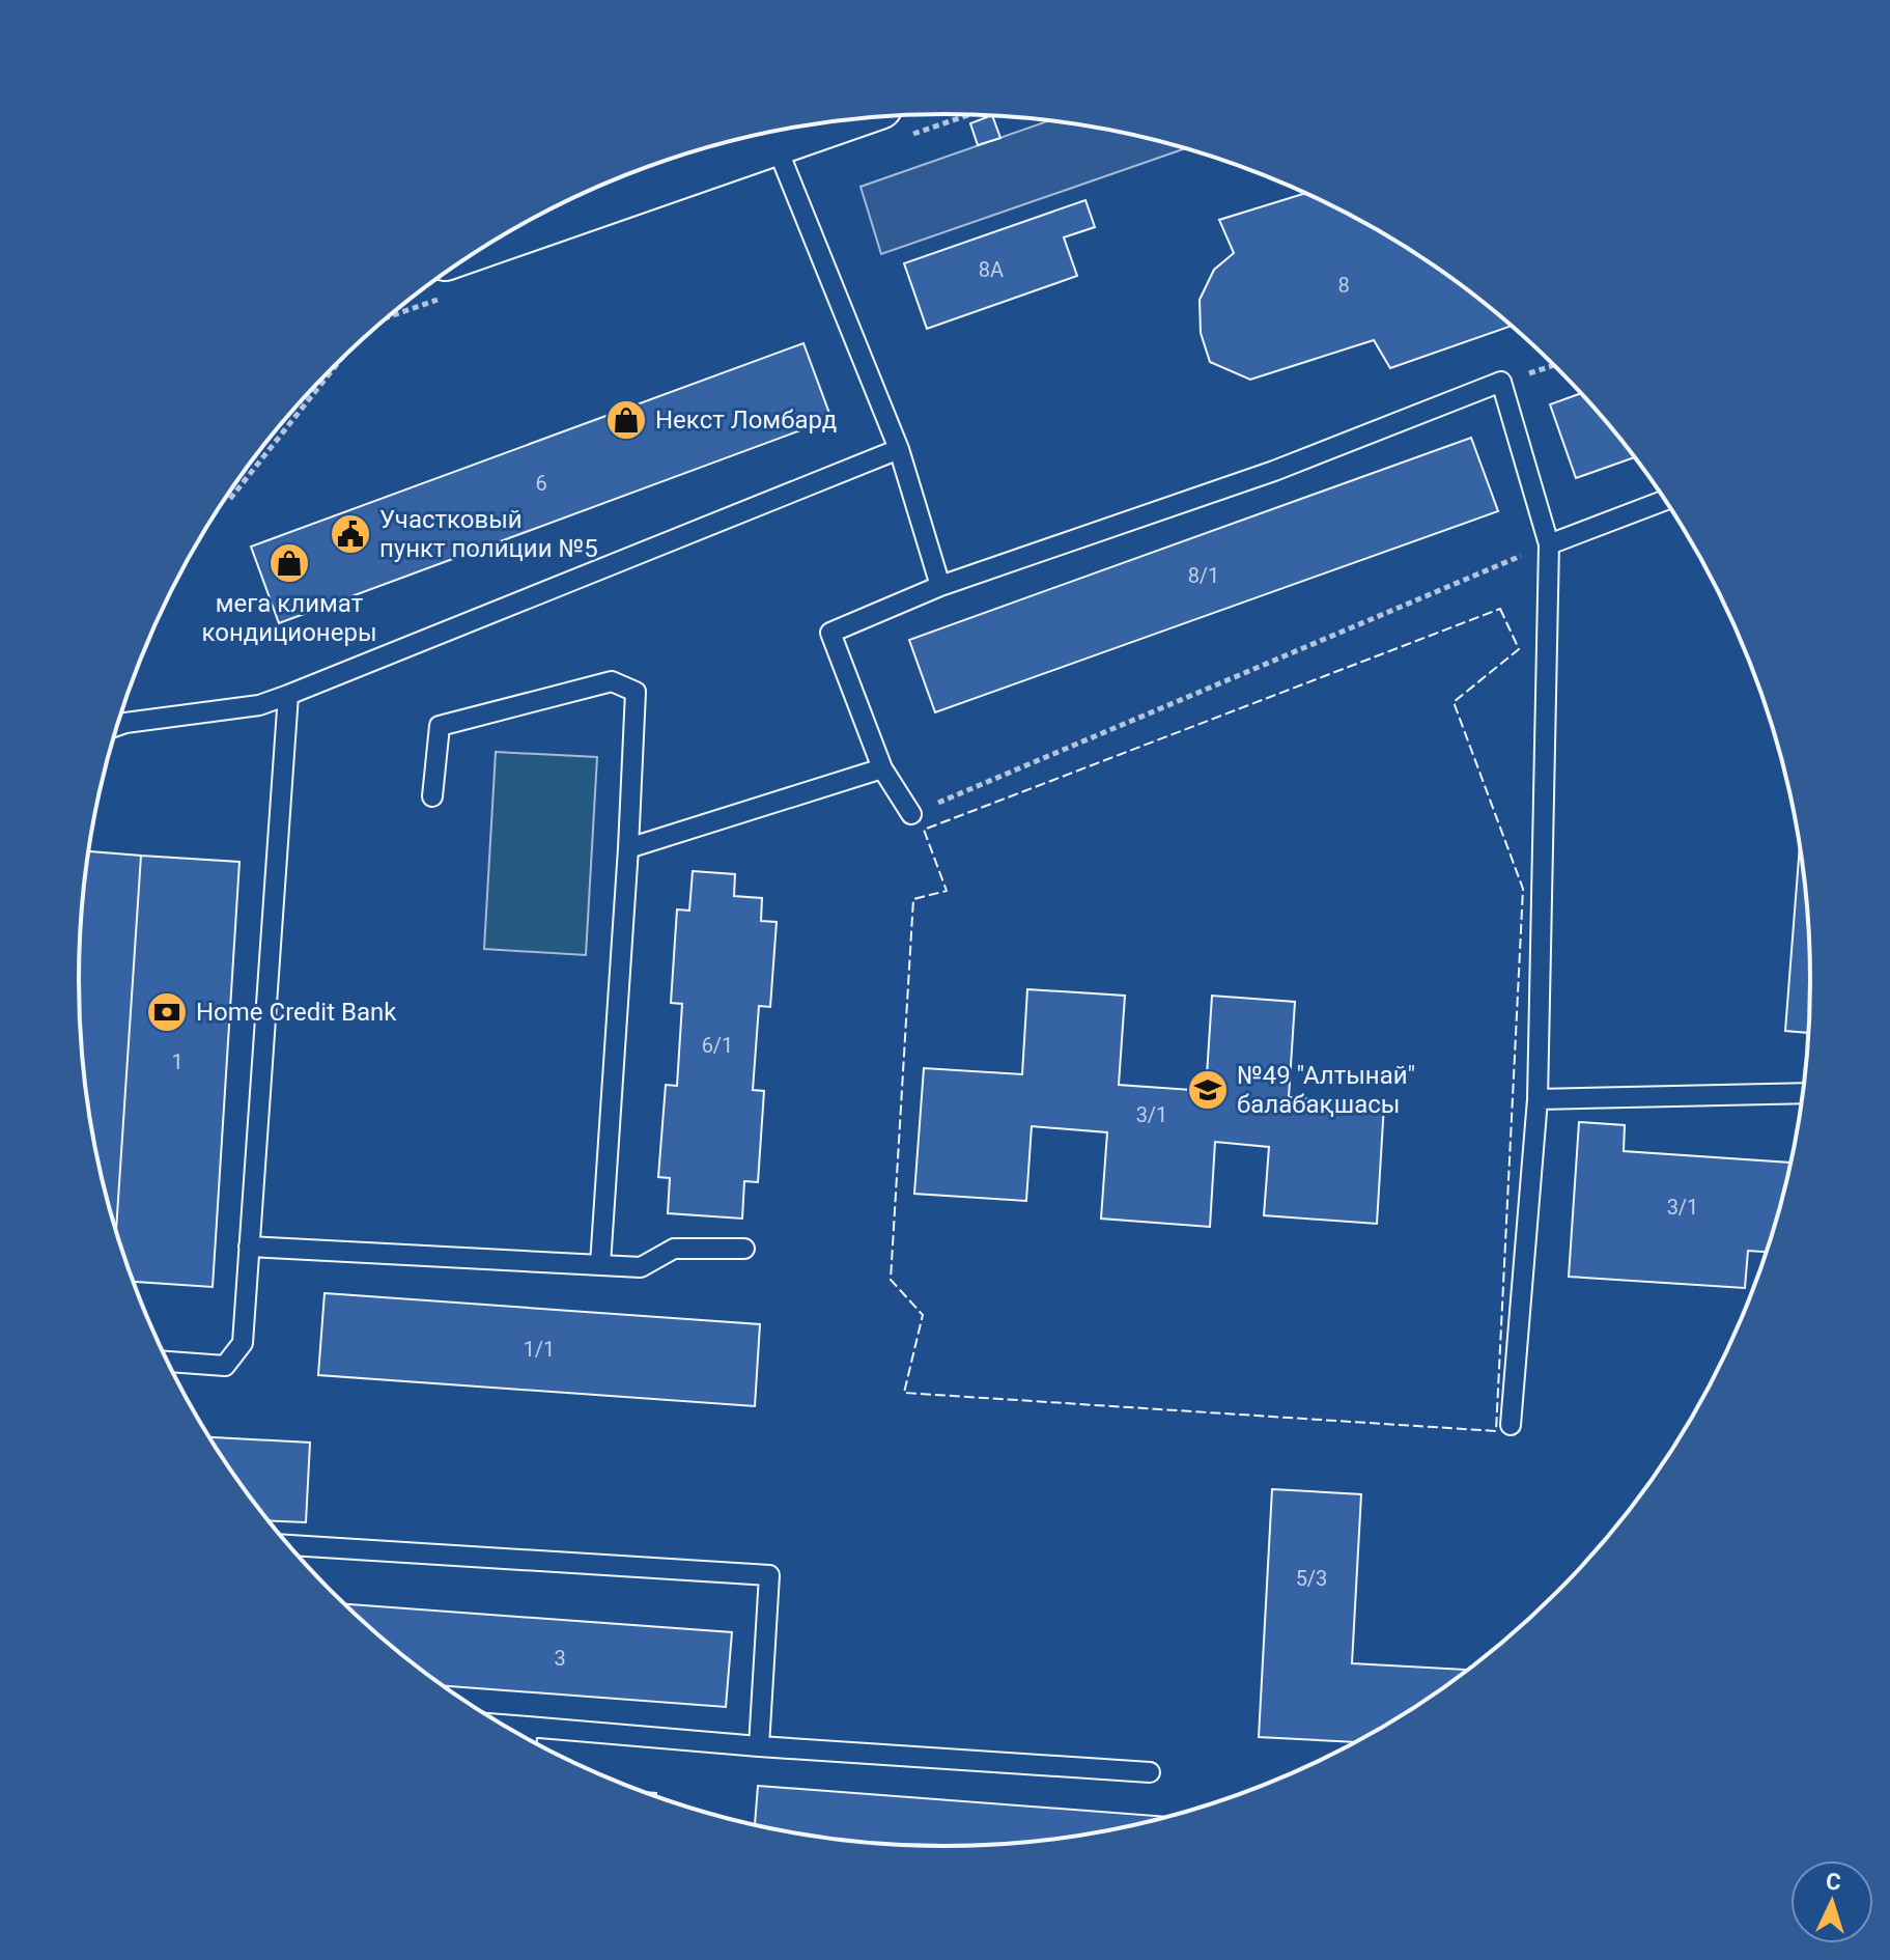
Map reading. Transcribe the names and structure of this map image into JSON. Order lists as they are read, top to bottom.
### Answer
{
  "places": {
    "shop": ["Некст Ломбард", "мега климат кондиционеры"],
    "public building": ["Участковый пункт полиции №5"],
    "bank": ["Home Credit Bank"],
    "school or university": ["№49 \"Алтынай\" балабақшасы"]
  },
  "house_numbers": [
    "8А",
    "8",
    "6",
    "8/1",
    "6/1",
    "1",
    "3/1",
    "3/1",
    "1/1",
    "5/3",
    "3"
  ],
  "north": "top"
}
